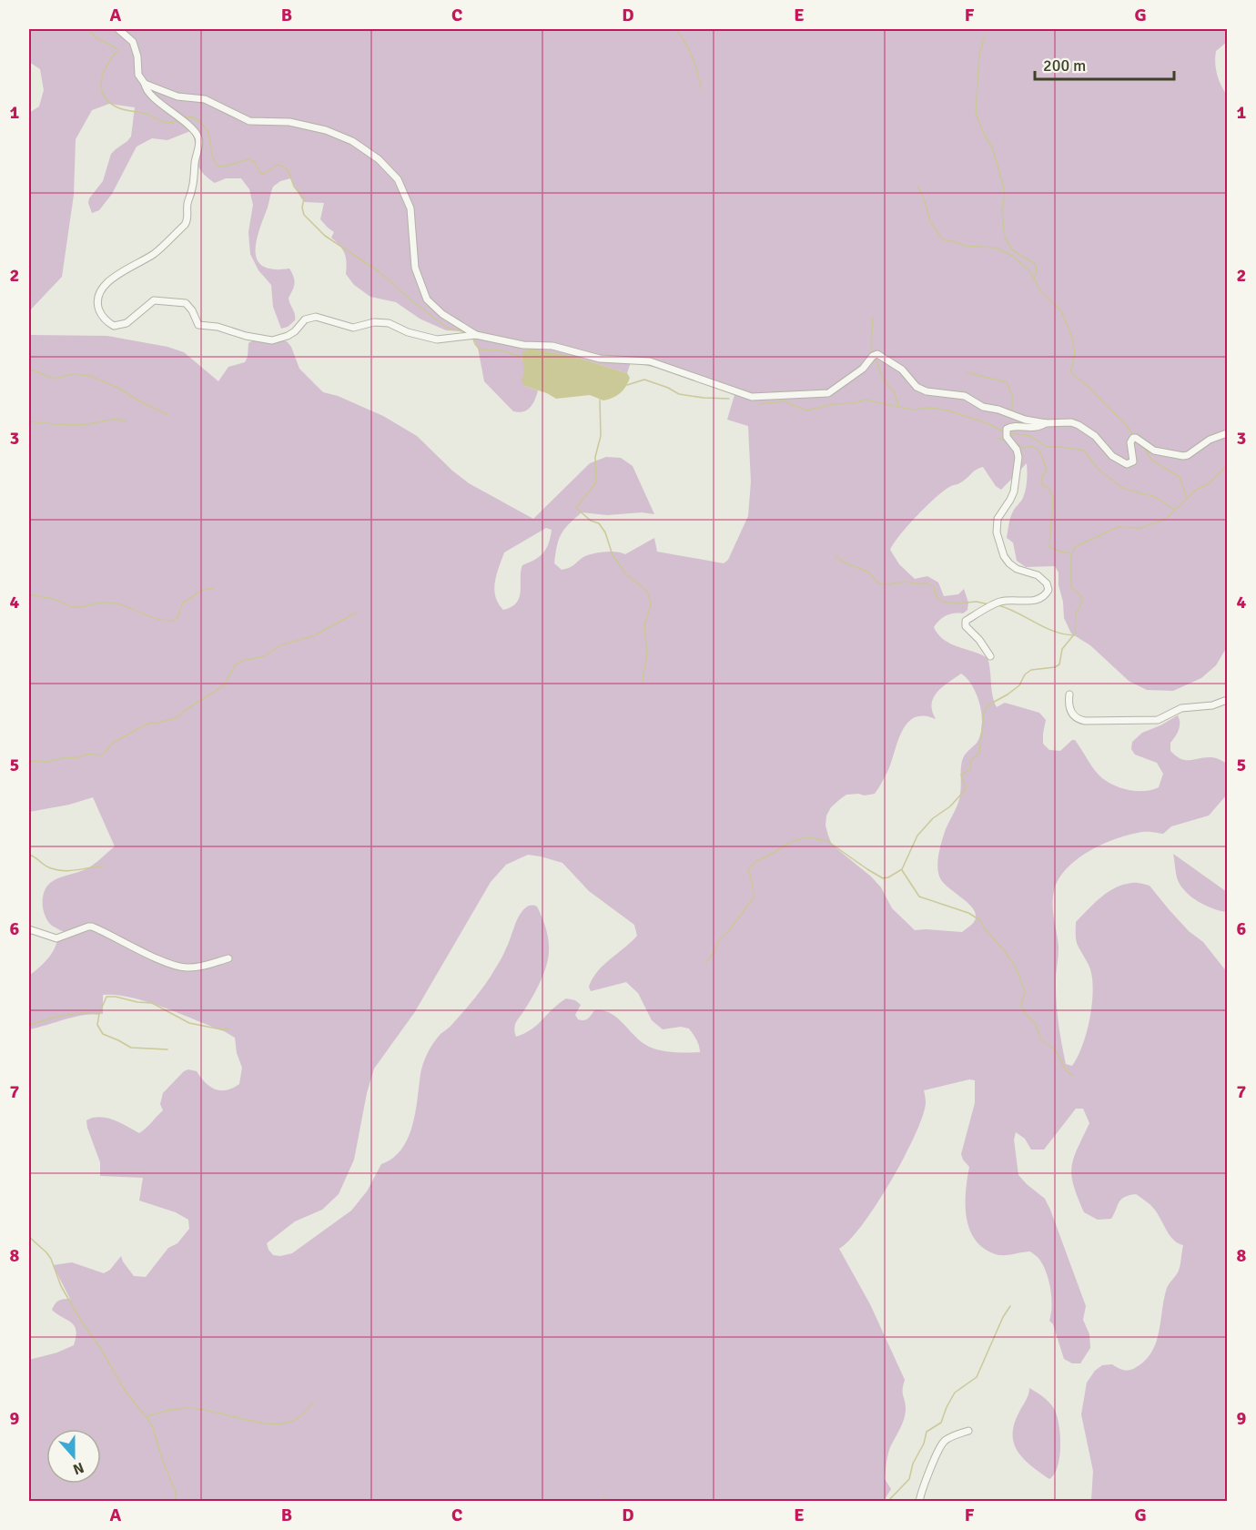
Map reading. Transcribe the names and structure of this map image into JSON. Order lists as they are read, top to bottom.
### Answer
{
  "scale_bar": "200 m",
  "north": "bottom",
  "grid": {
    "columns": [
      "A",
      "B",
      "C",
      "D",
      "E",
      "F",
      "G"
    ],
    "rows": [
      "1",
      "2",
      "3",
      "4",
      "5",
      "6",
      "7",
      "8",
      "9"
    ]
  }
}
